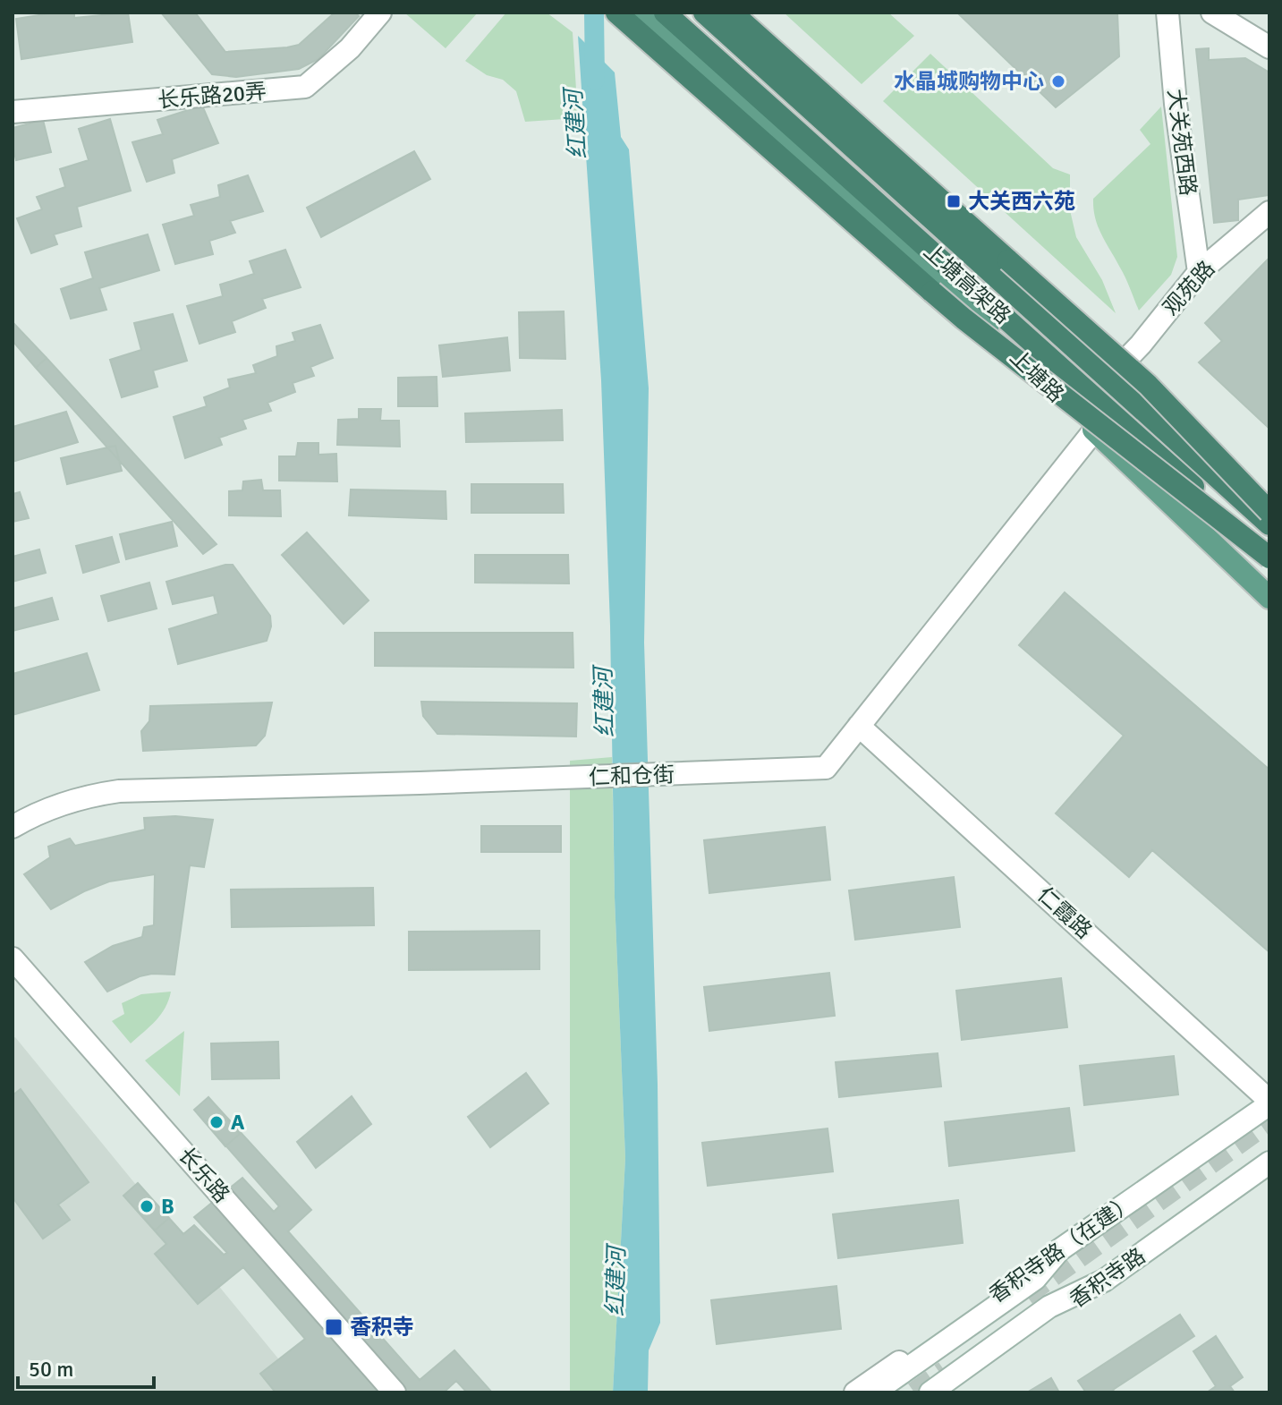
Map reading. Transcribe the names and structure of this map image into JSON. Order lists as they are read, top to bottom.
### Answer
{
  "streets": {
    "highway": ["上塘高架路"],
    "main road": ["上塘路"],
    "street": [
      "长乐路20弄",
      "大关苑西路",
      "观苑路",
      "仁和仓街",
      "仁霞路",
      "长乐路",
      "香积寺路（在建）",
      "香积寺路"
    ]
  },
  "crossings": [
    ["大关苑西路", "观苑路"],
    ["上塘路", "仁和仓街"],
    ["仁和仓街", "仁霞路"],
    ["仁霞路", "香积寺路（在建）"]
  ],
  "water": ["红建河"],
  "places": {
    "other": ["水晶城购物中心", "A", "B"],
    "transit": ["大关西六苑", "香积寺"]
  },
  "scale_bar": "50 m"
}
